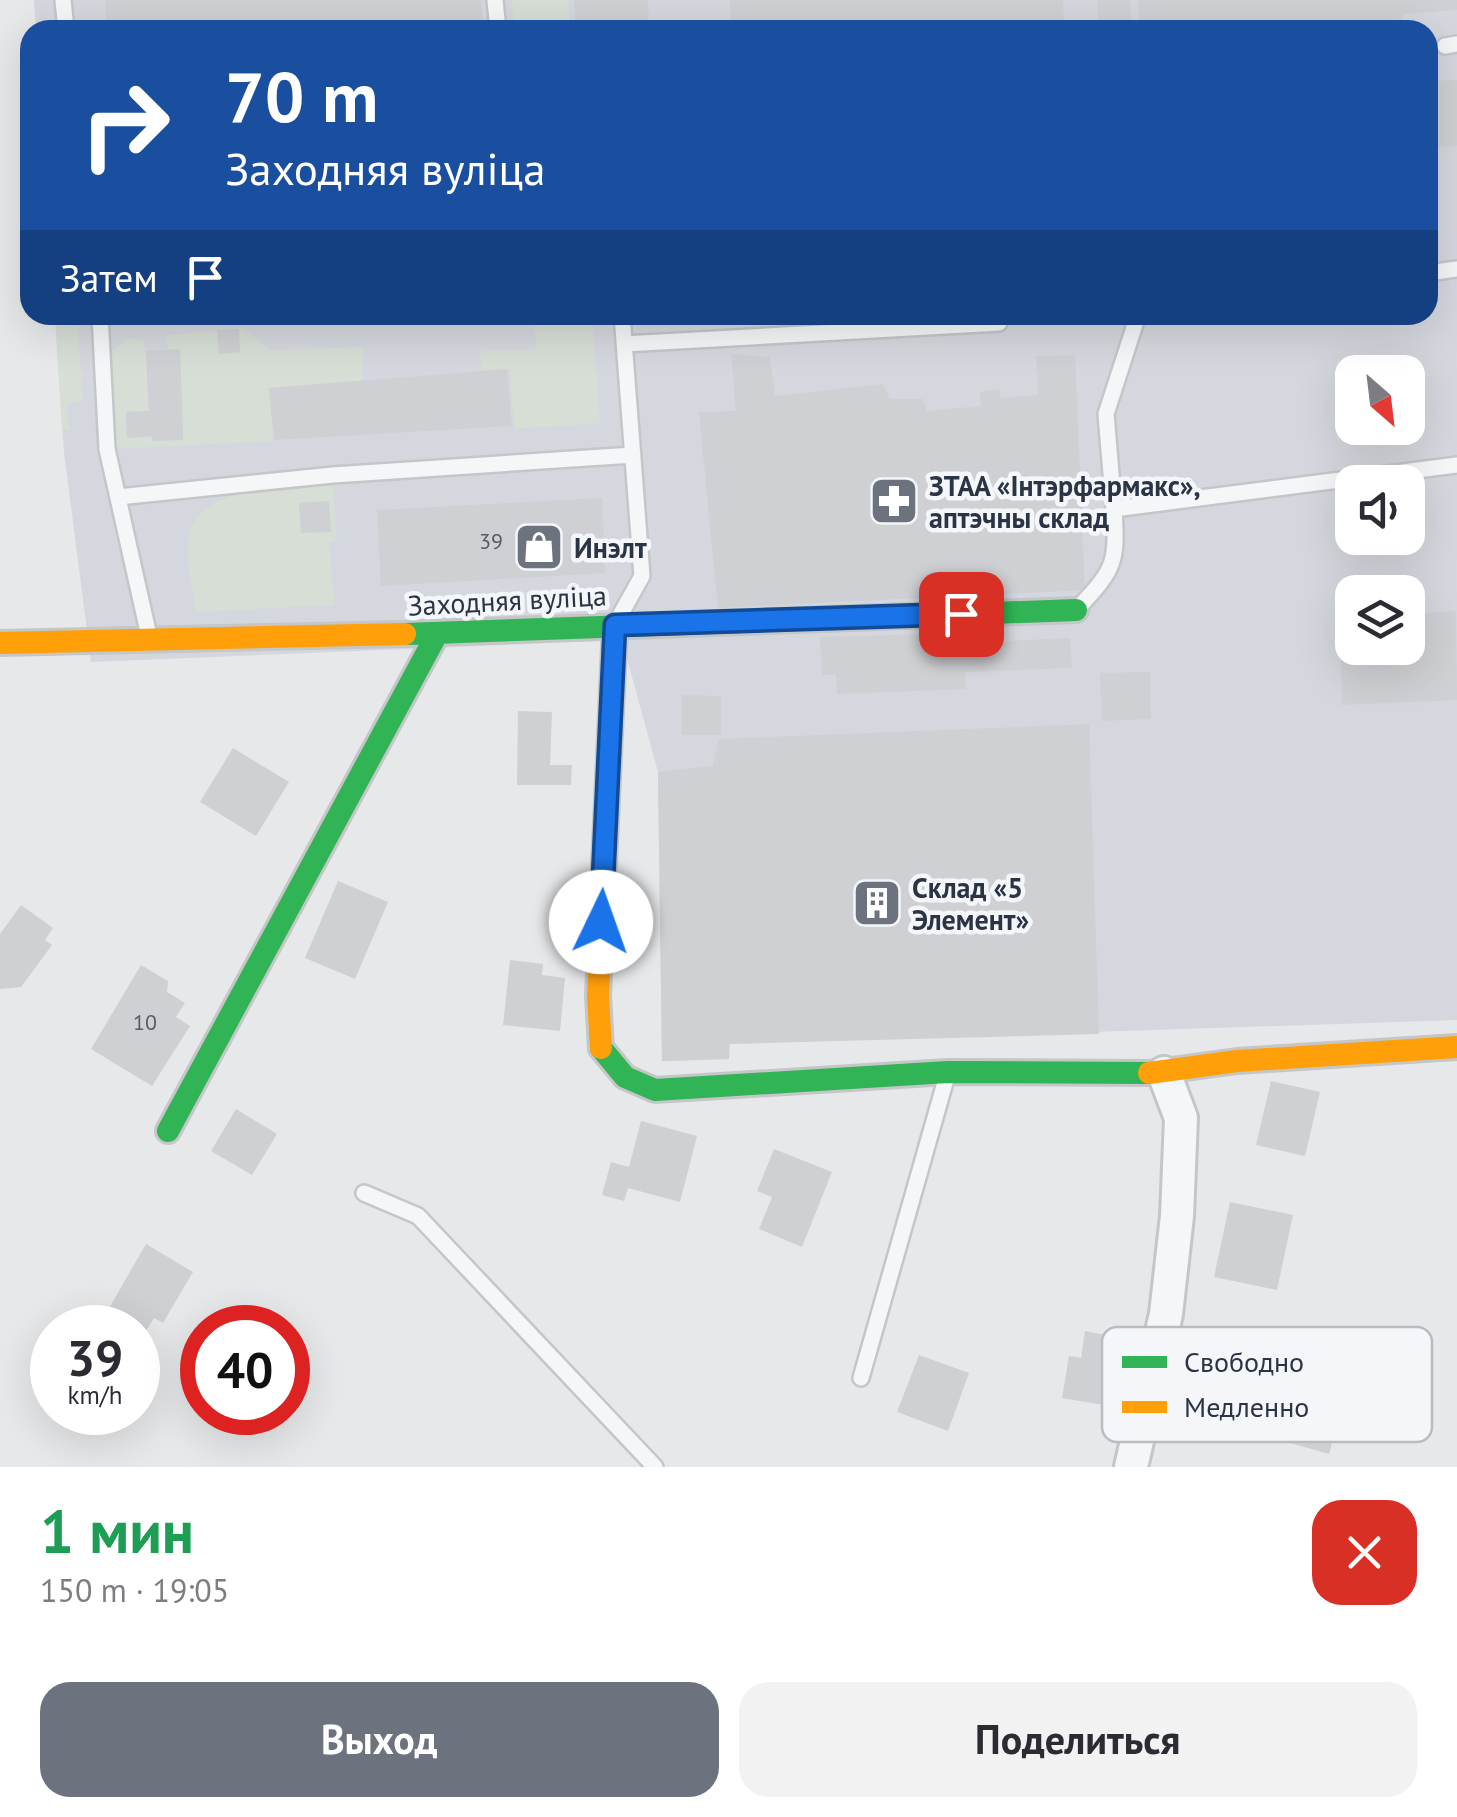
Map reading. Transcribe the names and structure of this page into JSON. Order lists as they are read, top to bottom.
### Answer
{
  "streets": {
    "street": ["Заходняя вуліца"]
  },
  "places": {
    "pharmacy": ["ЗТАА «Інтэрфармакс», аптэчны склад"],
    "shop": ["Инэлт"],
    "building": ["Склад «5 Элемент»"]
  },
  "house_numbers": ["39", "10"],
  "legend": ["Свободно", "Медленно"],
  "north": "bottom right",
  "page": {
    "turn": ["70 m", "Заходняя вуліца"],
    "then": "Затем",
    "speed": "39 km/h",
    "limit": "40",
    "heading": ["1 мин", "150 m · 19:05"],
    "buttons": ["Выход", "Поделиться"]
  }
}
